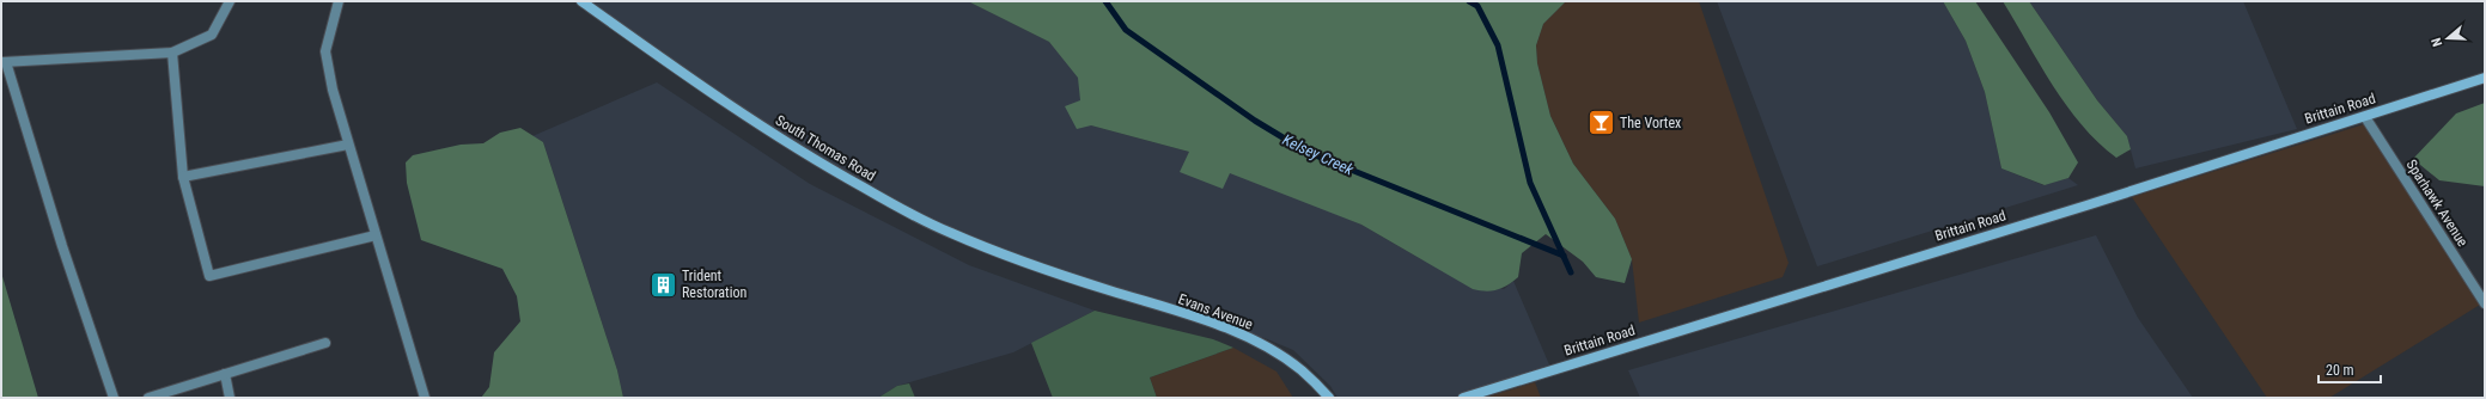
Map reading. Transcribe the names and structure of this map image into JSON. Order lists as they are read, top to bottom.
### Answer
{
  "streets": {
    "main road": ["Brittain Road", "South Thomas Road", "Evans Avenue"],
    "street": ["Sparhawk Avenue"]
  },
  "crossings": [
    ["Brittain Road", "Sparhawk Avenue"],
    ["South Thomas Road", "Evans Avenue"]
  ],
  "water": ["Kelsey Creek"],
  "places": {
    "bar": ["The Vortex"],
    "building": ["Trident Restoration"]
  },
  "scale_bar": "20 m",
  "north": "left"
}
